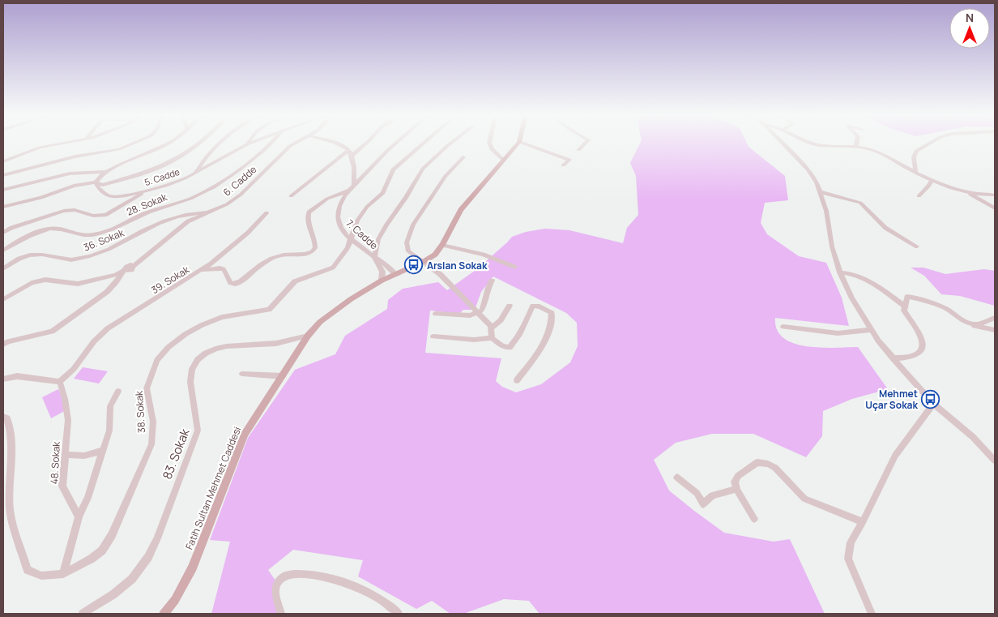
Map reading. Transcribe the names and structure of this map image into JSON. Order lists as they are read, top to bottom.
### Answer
{
  "streets": {
    "main road": ["Fatih Sultan Mehmet Caddesi"],
    "street": [
      "5. Cadde",
      "6. Cadde",
      "28. Sokak",
      "7. Cadde",
      "36. Sokak",
      "39. Sokak",
      "38. Sokak",
      "83. Sokak",
      "48. Sokak"
    ]
  },
  "crossings": [
    ["6. Cadde", "36. Sokak"],
    ["7. Cadde", "39. Sokak"],
    ["7. Cadde", "38. Sokak"],
    ["7. Cadde", "Fatih Sultan Mehmet Caddesi"],
    ["39. Sokak", "48. Sokak"],
    ["83. Sokak", "Fatih Sultan Mehmet Caddesi"]
  ],
  "places": {
    "bus stop": ["Arslan Sokak", "Mehmet Uçar Sokak"]
  },
  "north": "top"
}
